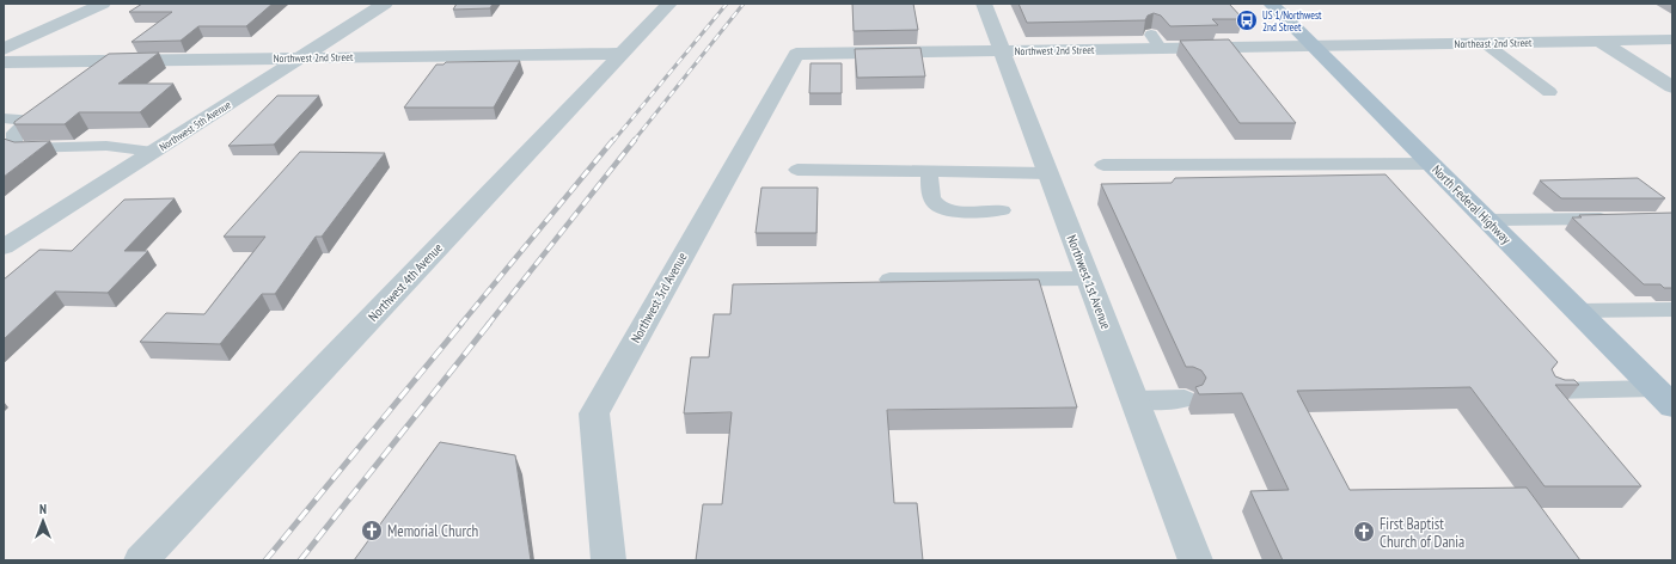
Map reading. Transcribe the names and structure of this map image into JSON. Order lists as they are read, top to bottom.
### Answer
{
  "streets": {
    "main road": ["North Federal Highway"],
    "street": [
      "Northeast 2nd Street",
      "Northwest 2nd Street",
      "Northwest 5th Avenue",
      "Northwest 4th Avenue",
      "Northwest 1st Avenue",
      "Northwest 3rd Avenue"
    ]
  },
  "crossings": [
    ["Northeast 2nd Street", "Northwest 2nd Street"],
    ["Northeast 2nd Street", "North Federal Highway"],
    ["Northwest 2nd Street", "Northwest 5th Avenue"],
    ["Northwest 2nd Street", "North Federal Highway"],
    ["Northwest 2nd Street", "Northwest 4th Avenue"],
    ["Northwest 2nd Street", "Northwest 1st Avenue"],
    ["Northwest 2nd Street", "Northwest 3rd Avenue"]
  ],
  "places": {
    "bus stop": ["US 1/Northwest 2nd Street"],
    "church": ["Memorial Church", "First Baptist Church of Dania"]
  },
  "north": "top"
}
